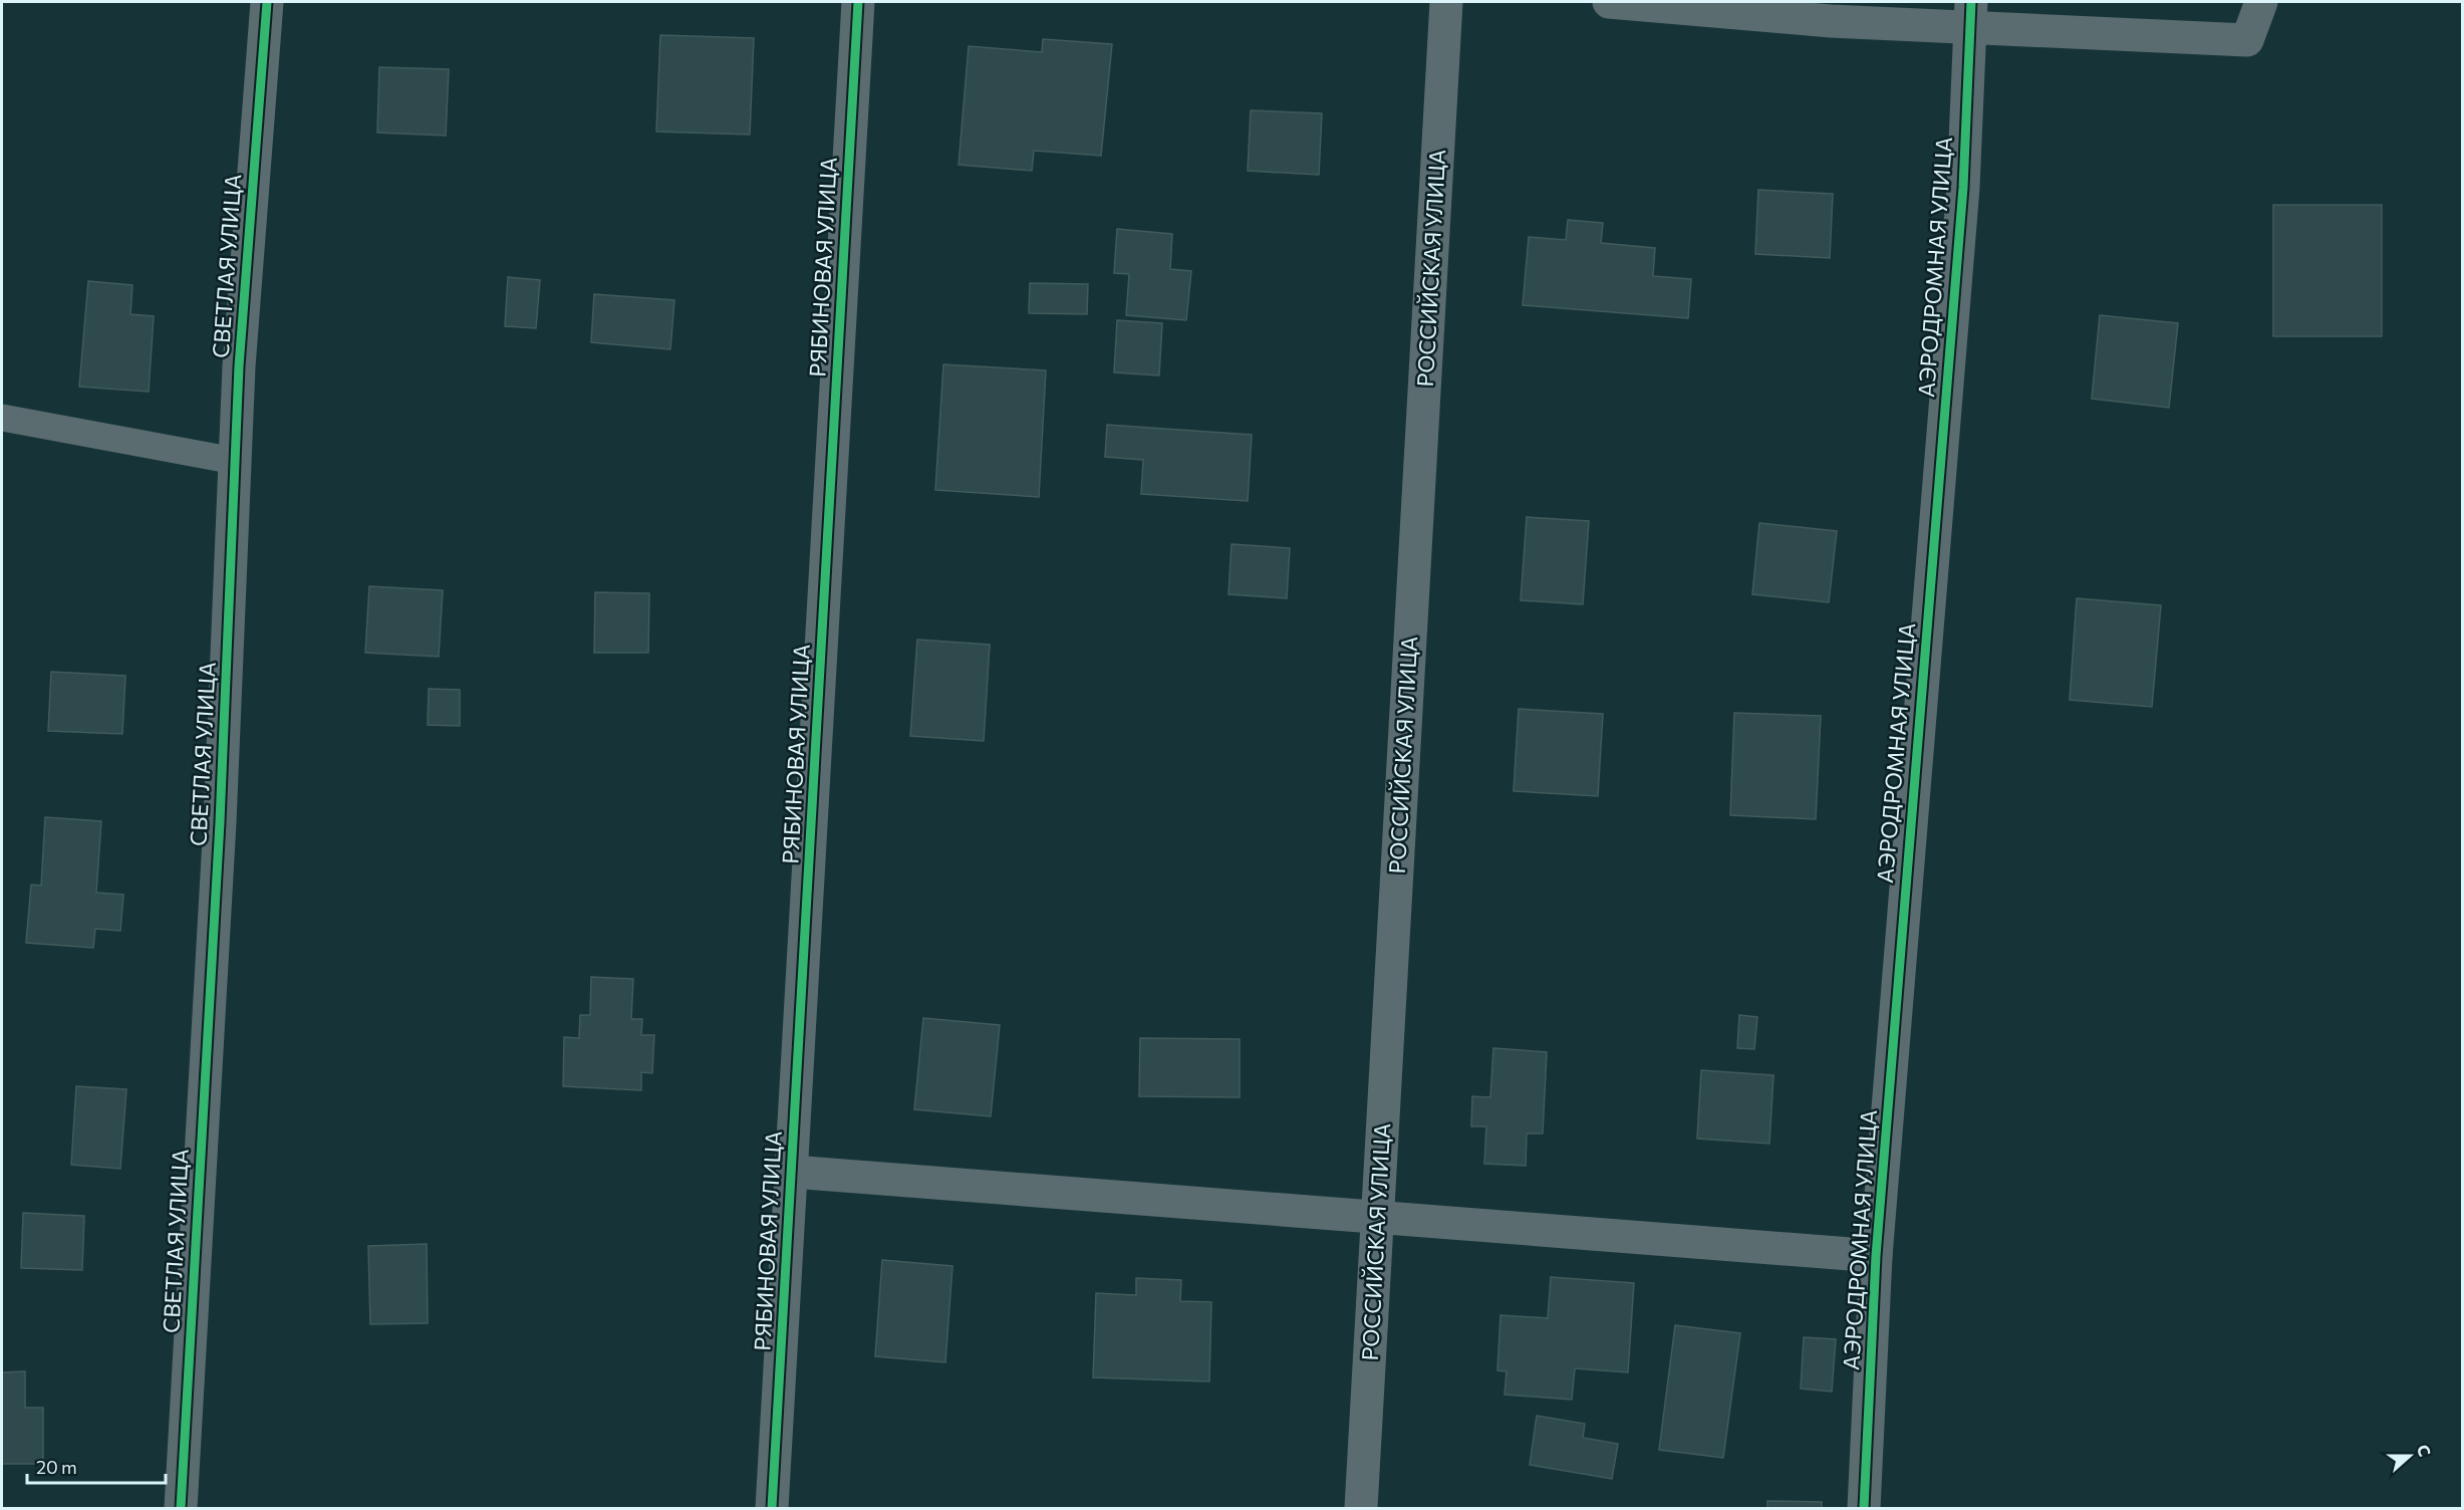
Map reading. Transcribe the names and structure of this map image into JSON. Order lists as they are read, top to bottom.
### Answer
{
  "streets": {
    "street": [
      "СВЕТЛАЯ УЛИЦА",
      "РЯБИНОВАЯ УЛИЦА",
      "АЭРОДРОМНАЯ УЛИЦА",
      "РОССИЙСКАЯ УЛИЦА"
    ]
  },
  "scale_bar": "20 m",
  "north": "right"
}
